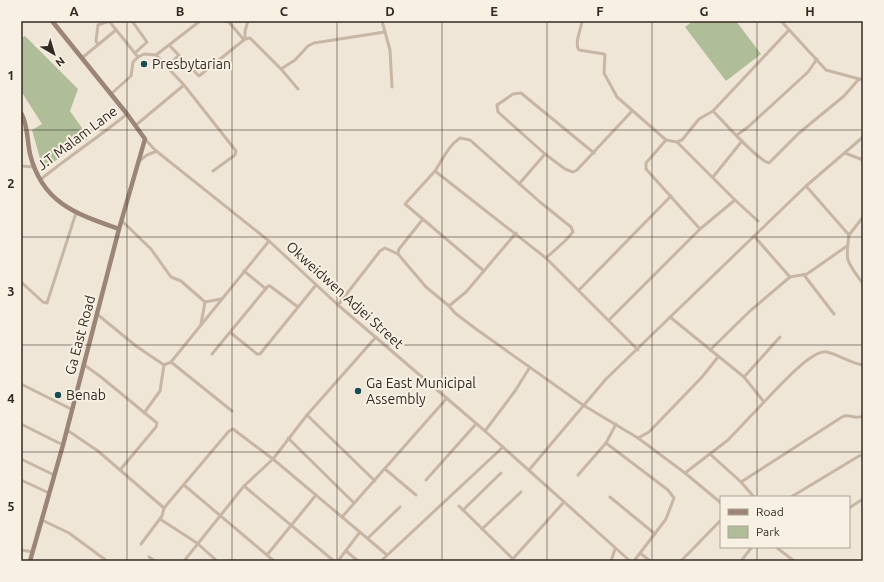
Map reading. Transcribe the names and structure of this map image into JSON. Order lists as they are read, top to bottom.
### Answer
{
  "streets": {
    "street": ["J.T Malam Lane", "Okweidwen Adjei Street", "Ga East Road"]
  },
  "crossings": [
    ["Okweidwen Adjei Street", "Ga East Road"]
  ],
  "places": ["Presbytarian", "Ga East Municipal Assembly", "Benab"],
  "legend": ["Road", "Park"],
  "north": "bottom right",
  "grid": {
    "columns": [
      "A",
      "B",
      "C",
      "D",
      "E",
      "F",
      "G",
      "H"
    ],
    "rows": [
      "1",
      "2",
      "3",
      "4",
      "5"
    ]
  }
}
